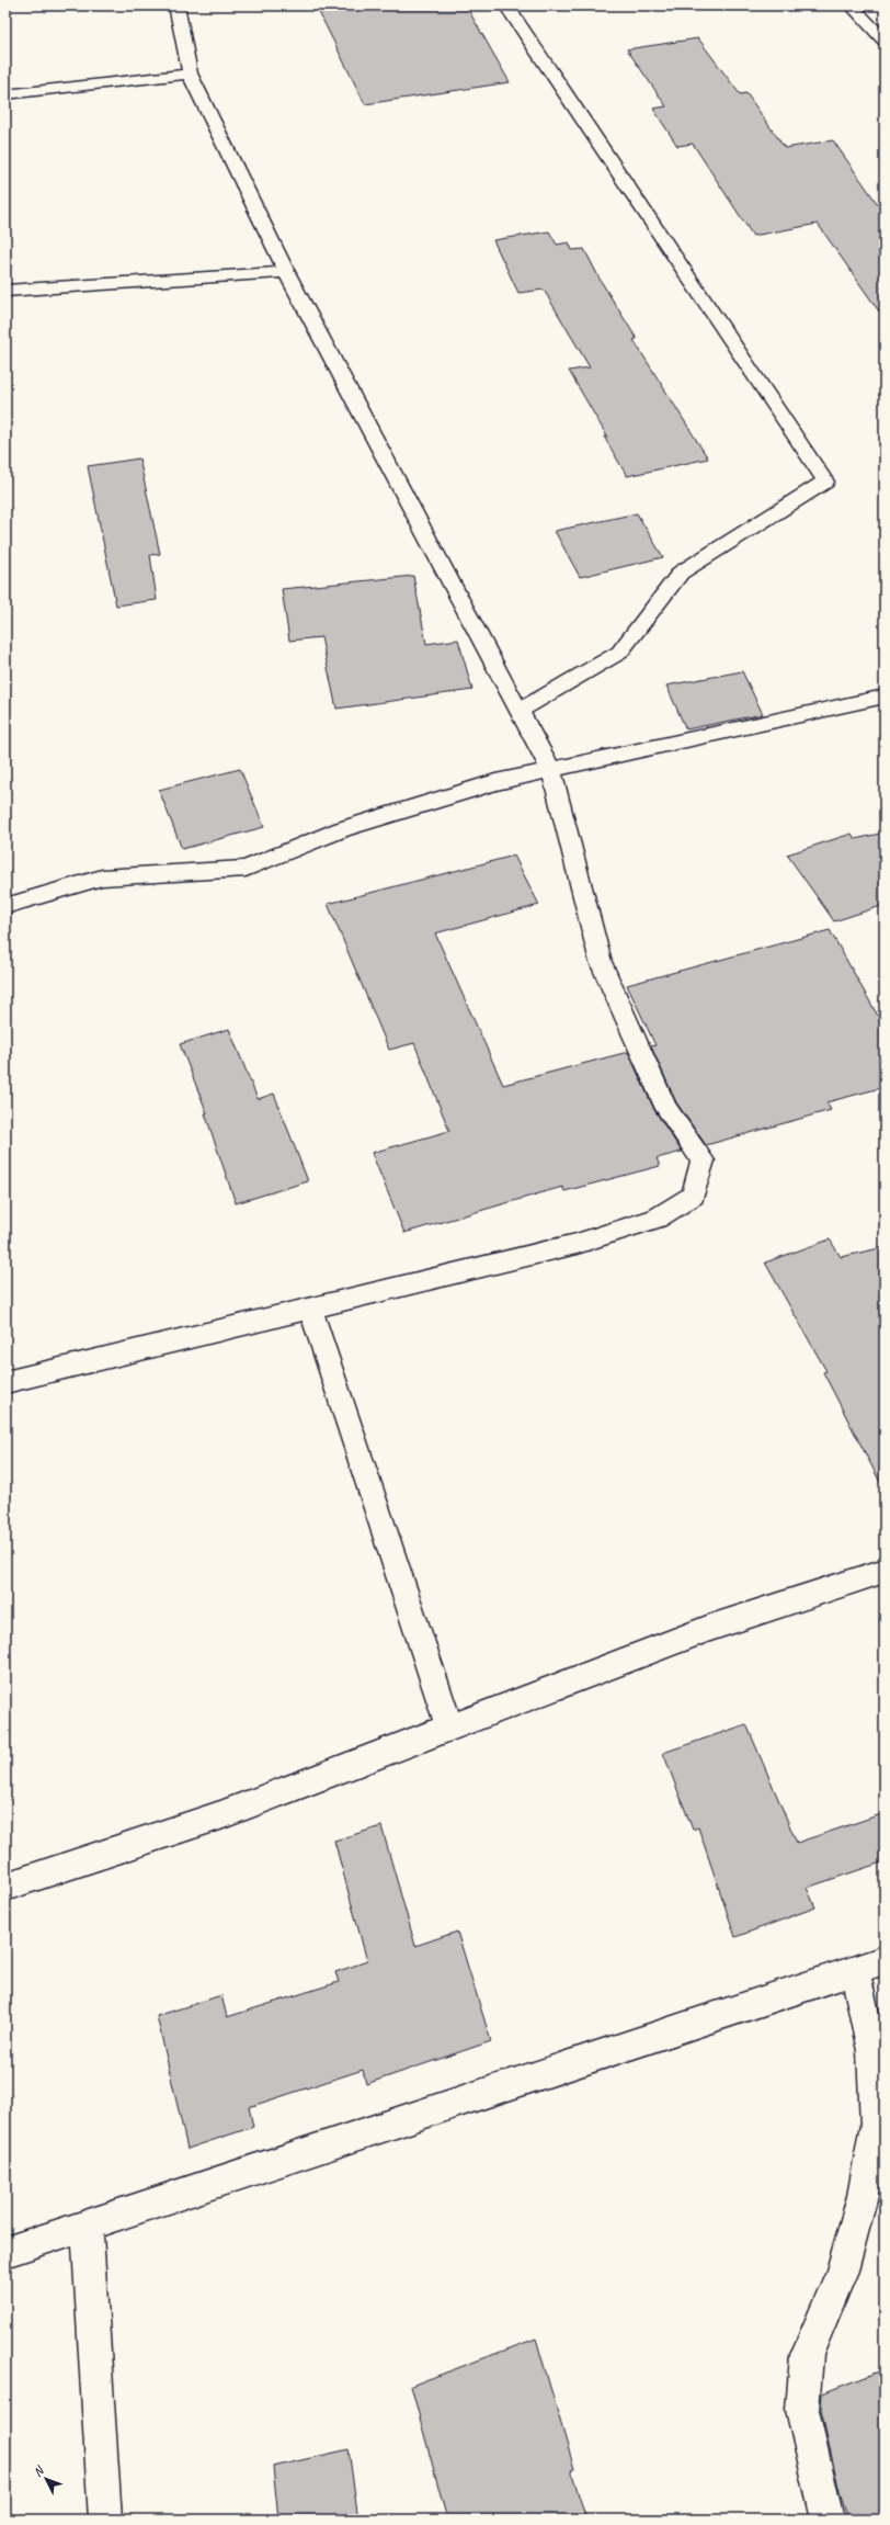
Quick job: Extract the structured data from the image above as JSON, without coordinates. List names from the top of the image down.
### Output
{
  "north": "top left"
}
